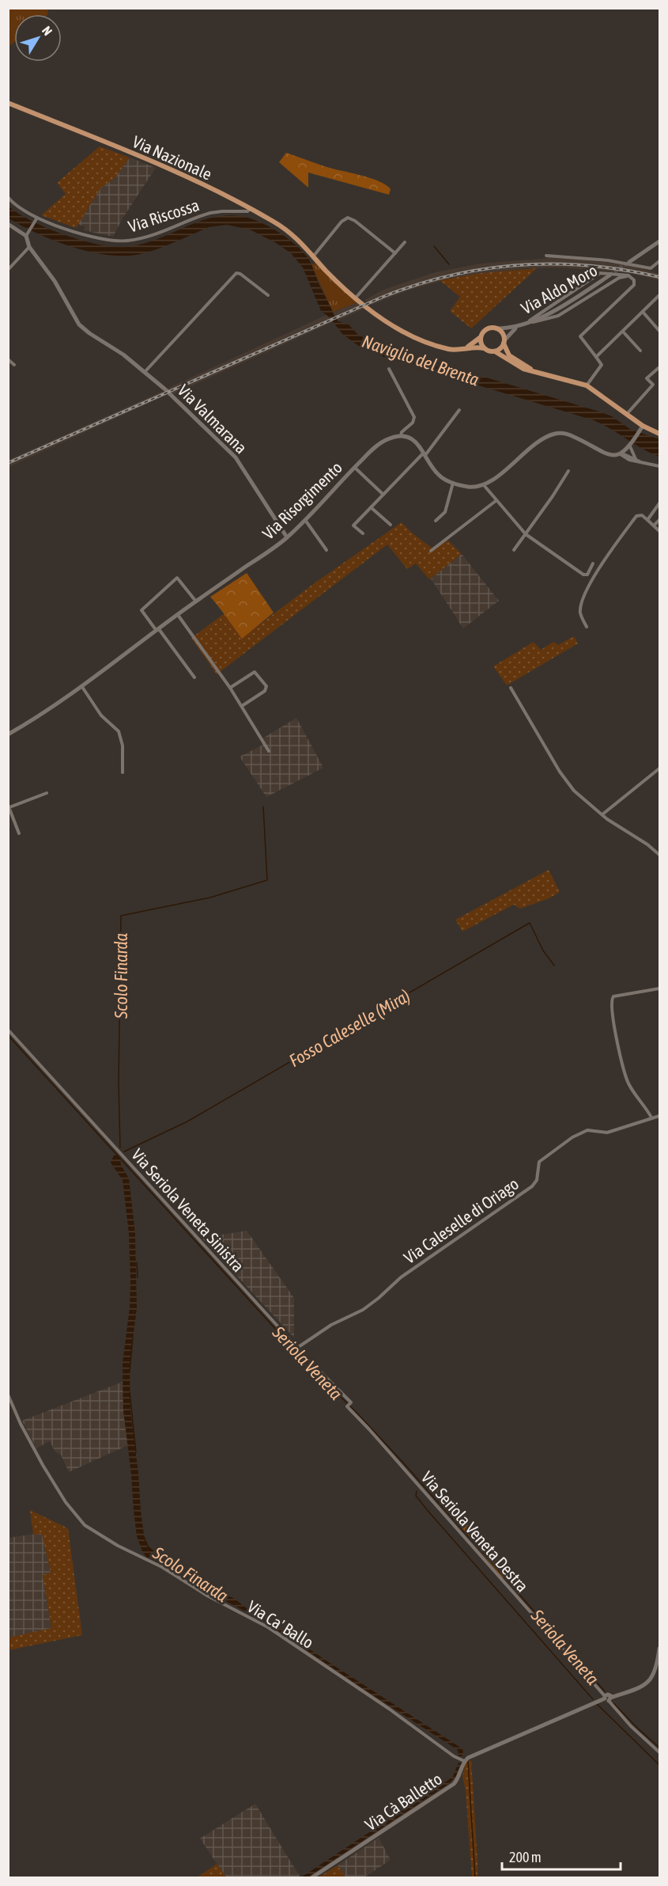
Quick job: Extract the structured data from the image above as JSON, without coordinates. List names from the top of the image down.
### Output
{
  "streets": {
    "main road": ["Via Nazionale"],
    "street": [
      "Via Riscossa",
      "Via Aldo Moro",
      "Via Valmarana",
      "Via Risorgimento",
      "Via Seriola Veneta Sinistra",
      "Via Caleselle di Oriago",
      "Via Seriola Veneta Destra",
      "Via Ca' Ballo",
      "Via Cà Balletto"
    ]
  },
  "crossings": [
    ["Via Nazionale", "Via Riscossa"],
    ["Via Nazionale", "Via Aldo Moro"],
    ["Via Valmarana", "Via Risorgimento"],
    ["Via Seriola Veneta Sinistra", "Via Caleselle di Oriago"],
    ["Via Seriola Veneta Sinistra", "Via Seriola Veneta Destra"],
    ["Via Ca' Ballo", "Via Cà Balletto"]
  ],
  "water": [
    "Naviglio del Brenta",
    "Scolo Finarda",
    "Fosso Caleselle (Mira)",
    "Seriola Veneta"
  ],
  "scale_bar": "200 m",
  "north": "top right"
}
